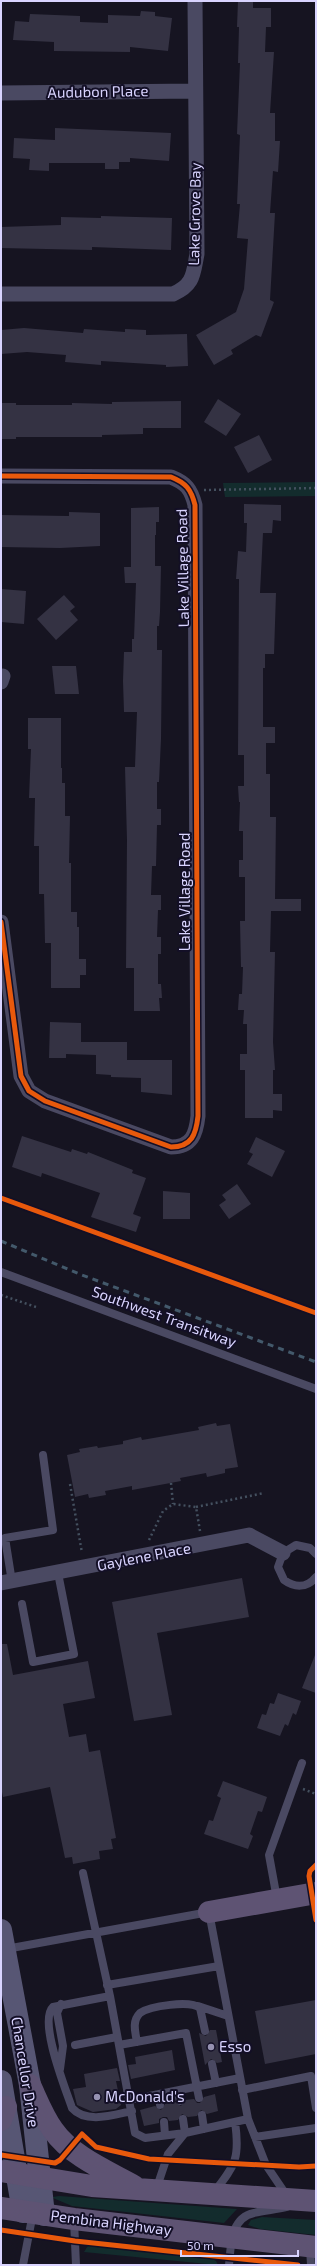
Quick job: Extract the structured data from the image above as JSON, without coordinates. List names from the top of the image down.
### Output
{
  "streets": {
    "main road": ["Pembina Highway"],
    "street": [
      "Audubon Place",
      "Lake Grove Bay",
      "Lake Village Road",
      "Gaylene Place",
      "Chancellor Drive"
    ],
    "lane": ["Southwest Transitway"]
  },
  "crossings": [
    ["Audubon Place", "Lake Grove Bay"],
    ["Chancellor Drive", "Pembina Highway"]
  ],
  "places": ["Esso", "McDonald's"],
  "scale_bar": "50 m"
}
